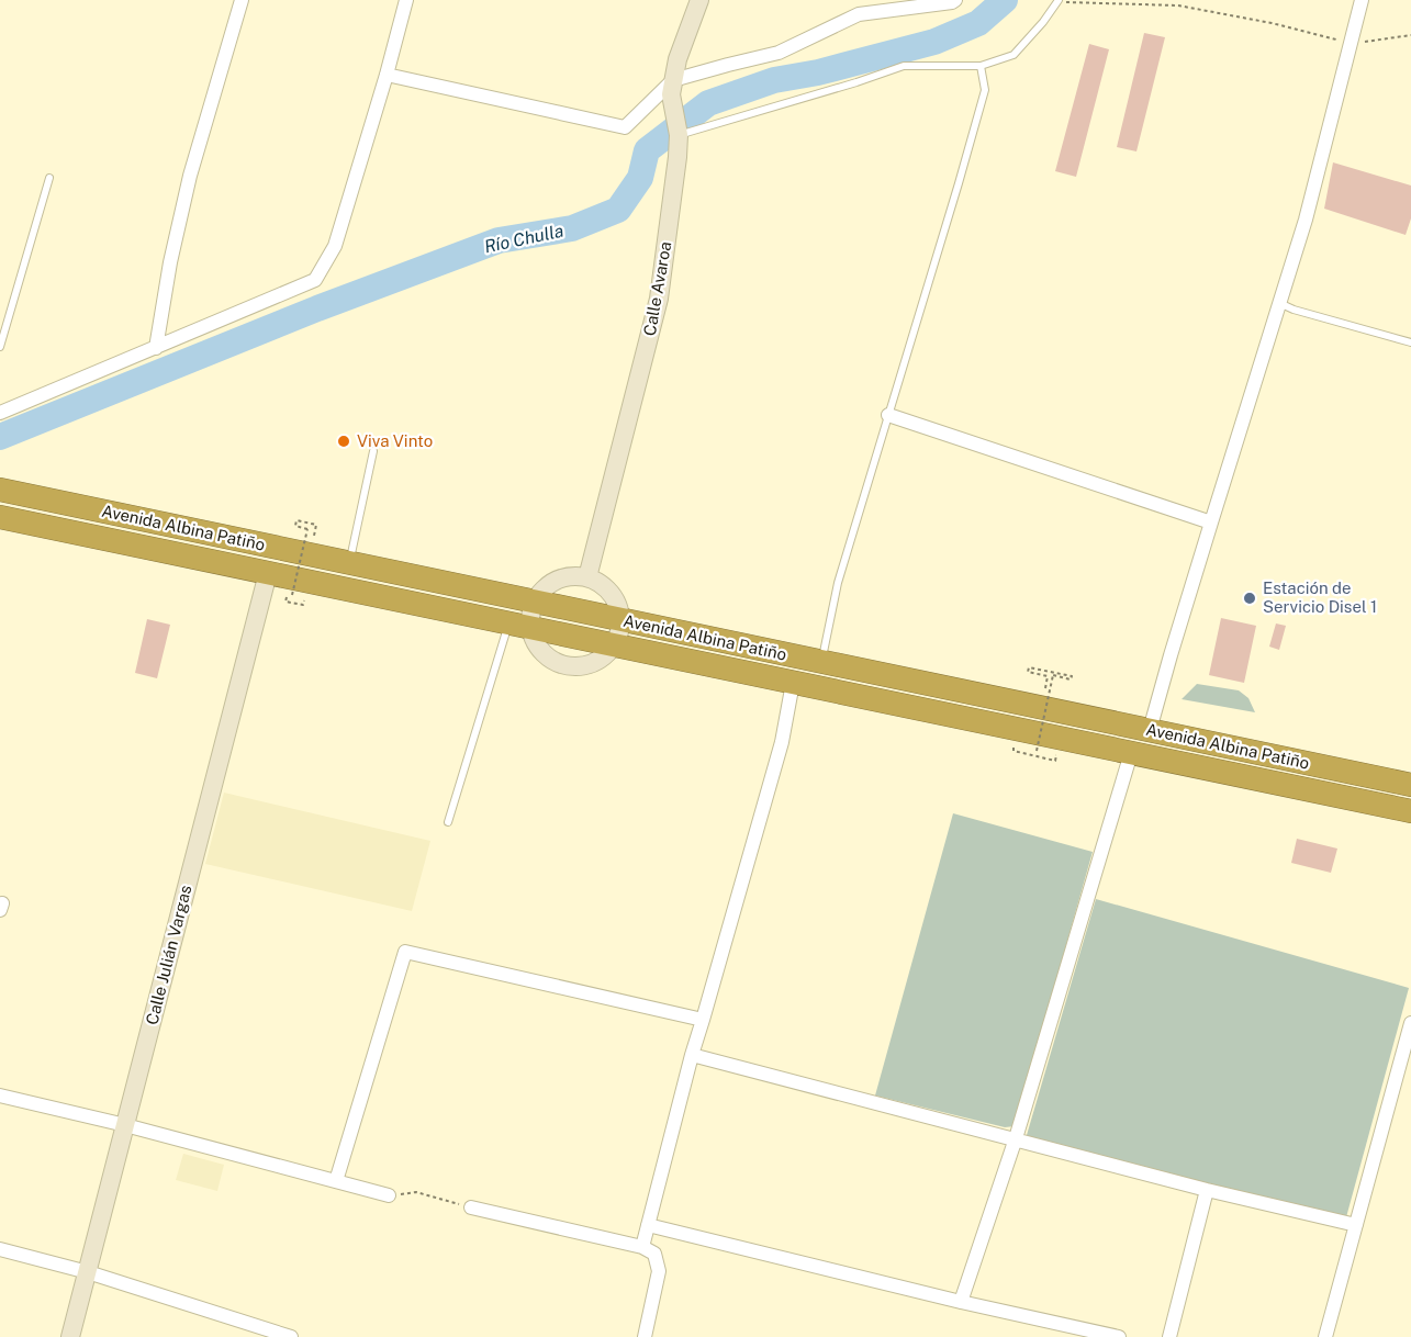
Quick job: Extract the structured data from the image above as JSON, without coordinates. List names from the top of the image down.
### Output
{
  "streets": {
    "highway": ["Avenida Albina Patiño"],
    "main road": ["Calle Avaroa", "Calle Julián Vargas"]
  },
  "crossings": [
    ["Avenida Albina Patiño", "Calle Julián Vargas"]
  ],
  "water": ["Río Chulla"],
  "places": ["Viva Vinto", "Estación de Servicio Disel 1"]
}
